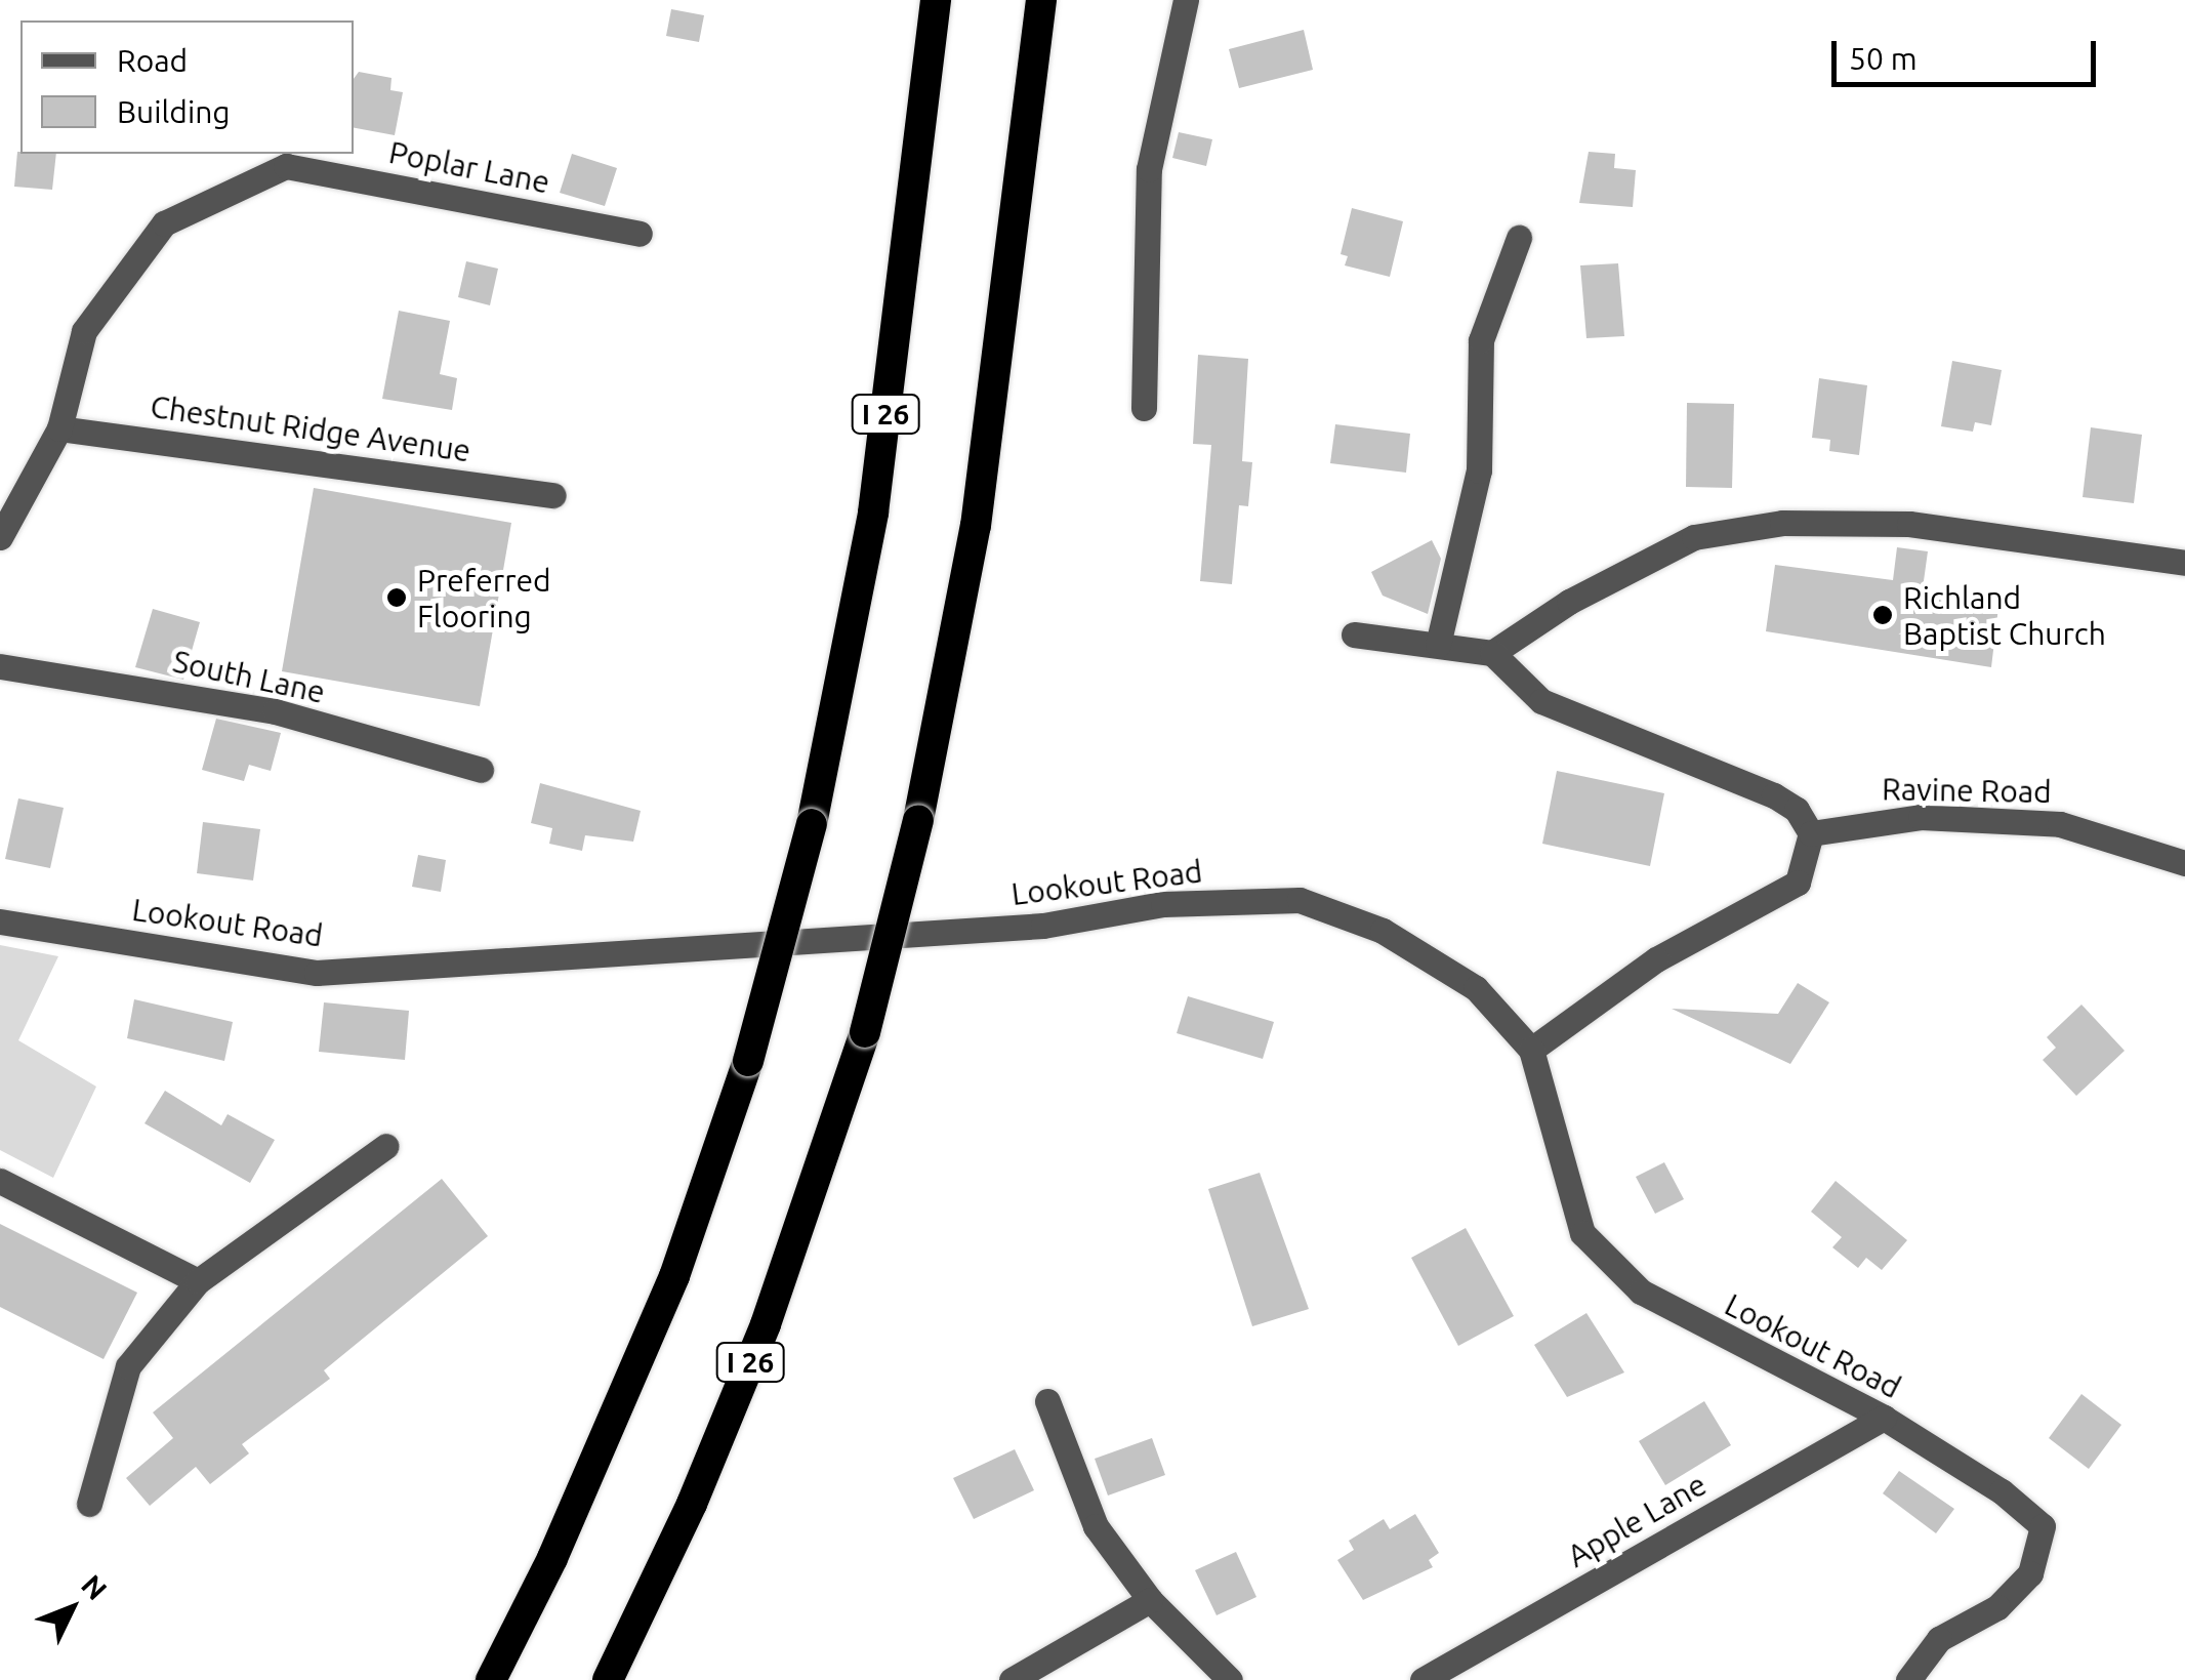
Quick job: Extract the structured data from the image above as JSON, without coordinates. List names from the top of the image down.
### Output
{
  "streets": {
    "highway": ["I 26"],
    "street": [
      "Poplar Lane",
      "Chestnut Ridge Avenue",
      "South Lane",
      "Ravine Road",
      "Lookout Road",
      "Apple Lane"
    ]
  },
  "crossings": [
    ["Poplar Lane", "Chestnut Ridge Avenue"],
    ["Lookout Road", "Apple Lane"]
  ],
  "places": ["Preferred Flooring", "Richland Baptist Church"],
  "legend": ["Road", "Building"],
  "scale_bar": "50 m",
  "north": "top right"
}
